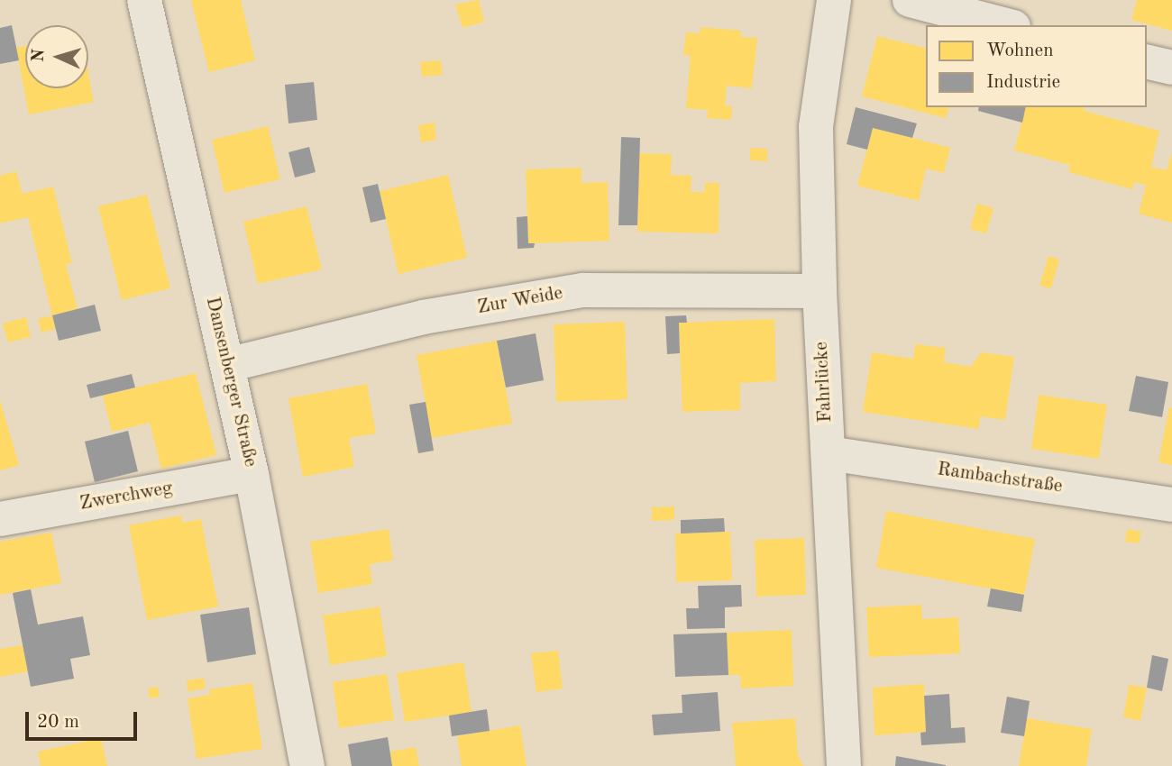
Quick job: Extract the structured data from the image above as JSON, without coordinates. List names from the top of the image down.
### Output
{
  "streets": {
    "street": [
      "Zur Weide",
      "Dansenberger Straße",
      "Fahrlücke",
      "Rambachstraße",
      "Zwerchweg"
    ]
  },
  "crossings": [
    ["Zur Weide", "Dansenberger Straße"],
    ["Zur Weide", "Fahrlücke"],
    ["Dansenberger Straße", "Zwerchweg"],
    ["Fahrlücke", "Rambachstraße"]
  ],
  "legend": ["Wohnen", "Industrie"],
  "scale_bar": "20 m",
  "north": "left"
}
